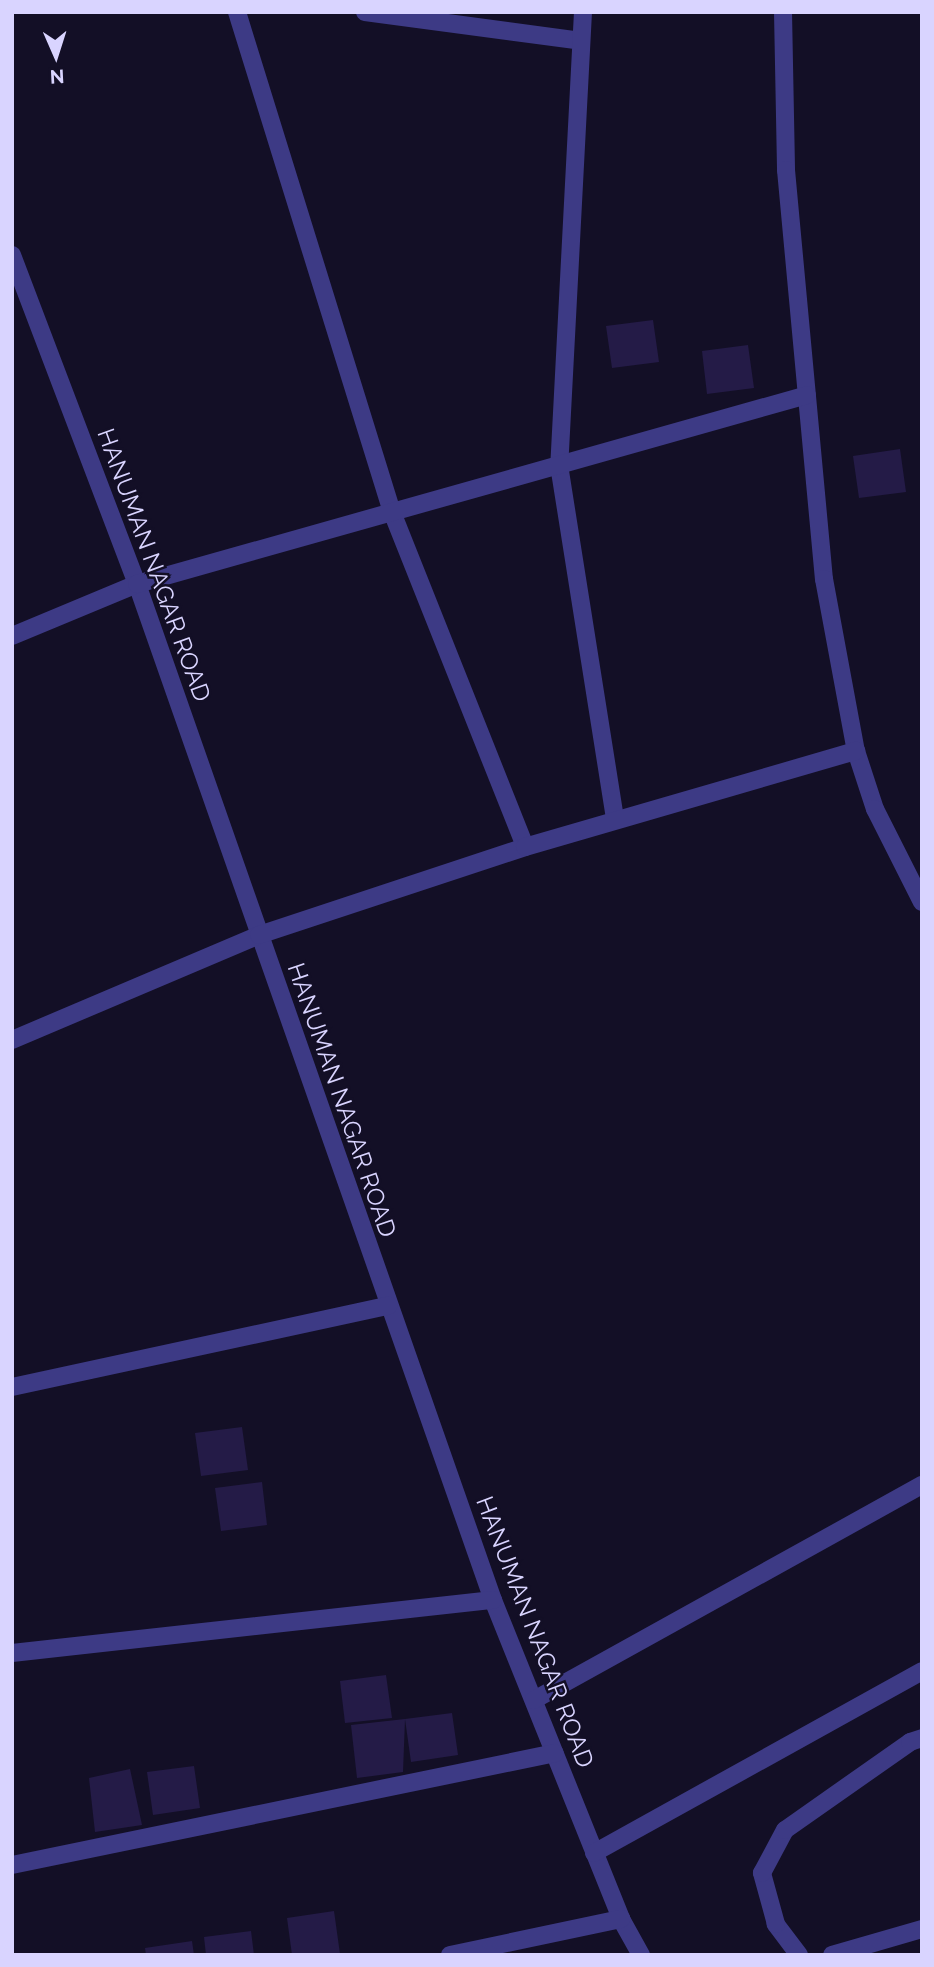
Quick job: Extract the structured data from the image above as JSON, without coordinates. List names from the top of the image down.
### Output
{
  "streets": {
    "street": ["HANUMAN NAGAR ROAD"]
  },
  "north": "bottom"
}
